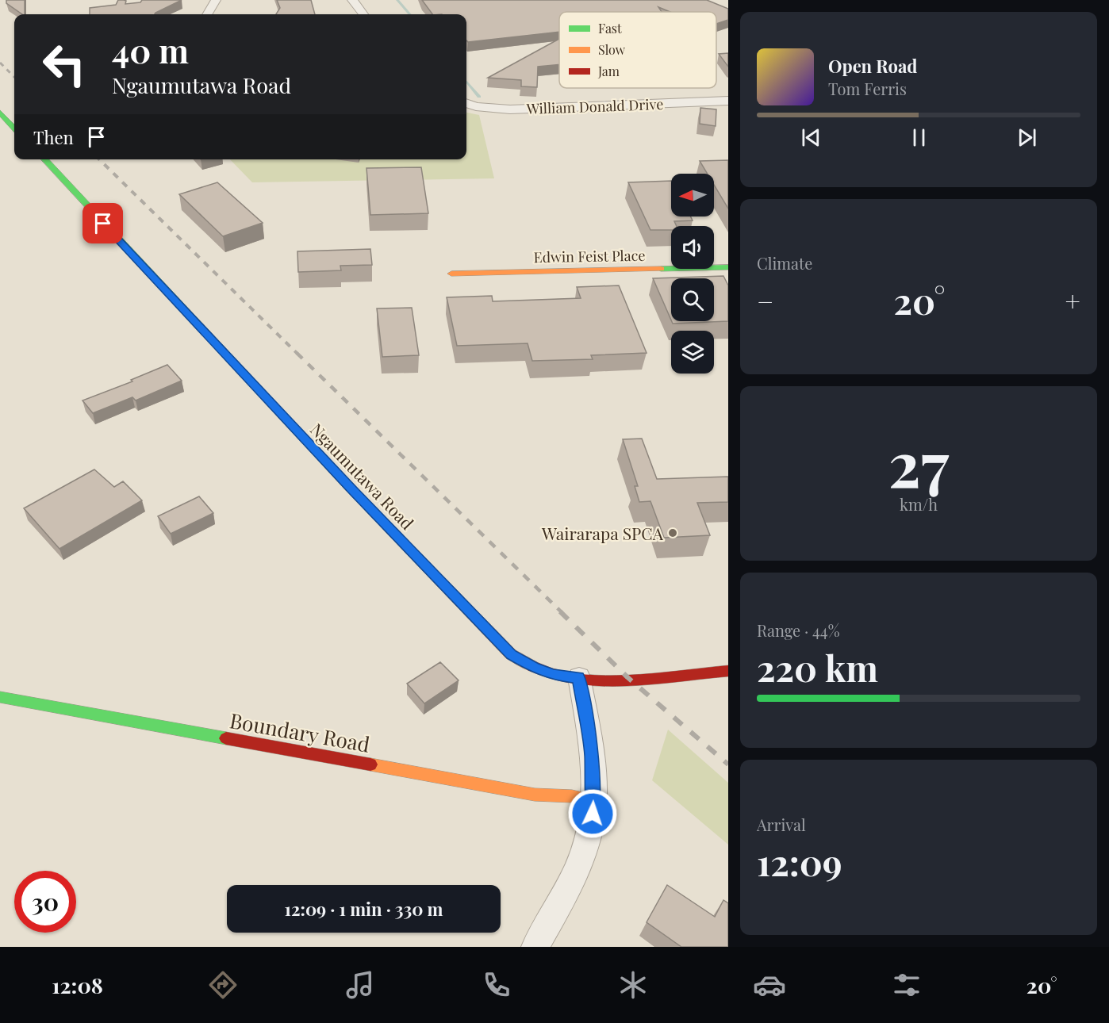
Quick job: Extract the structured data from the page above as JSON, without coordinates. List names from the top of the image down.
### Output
{
  "streets": {
    "main road": ["Edwin Feist Place", "Ngaumutawa Road", "Boundary Road"],
    "street": ["William Donald Drive"]
  },
  "places": ["Wairarapa SPCA"],
  "legend": ["Fast", "Slow", "Jam"],
  "north": "left",
  "page": {
    "turn": ["40 m", "Ngaumutawa Road"],
    "song": ["Open Road", "Tom Ferris"],
    "then": "Then",
    "tile": [
      "Climate",
      ["27", "km/h"],
      ["Range · 44%", "220 km"],
      ["Arrival", "12:09"]
    ],
    "heat": ["−", "20°", "+"],
    "limit": "30",
    "trip": "12:09 · 1 min · 330 m",
    "tabs": ["12:08", "20°"]
  }
}
